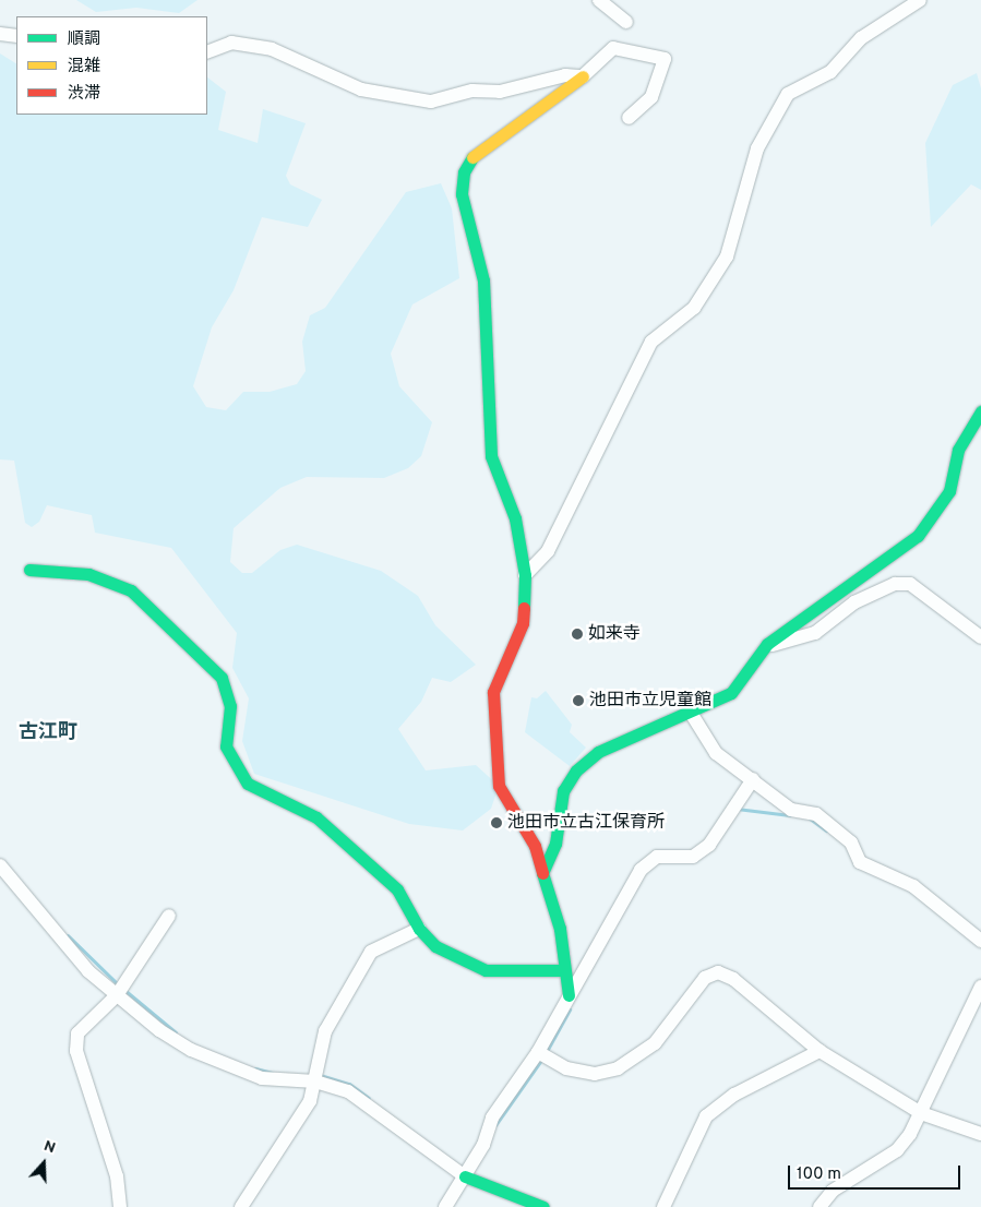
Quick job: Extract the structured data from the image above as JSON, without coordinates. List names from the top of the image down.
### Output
{
  "districts": ["古江町"],
  "places": ["如来寺", "池田市立児童館", "池田市立古江保育所"],
  "legend": ["順調", "混雑", "渋滞"],
  "scale_bar": "100 m",
  "north": "top"
}
